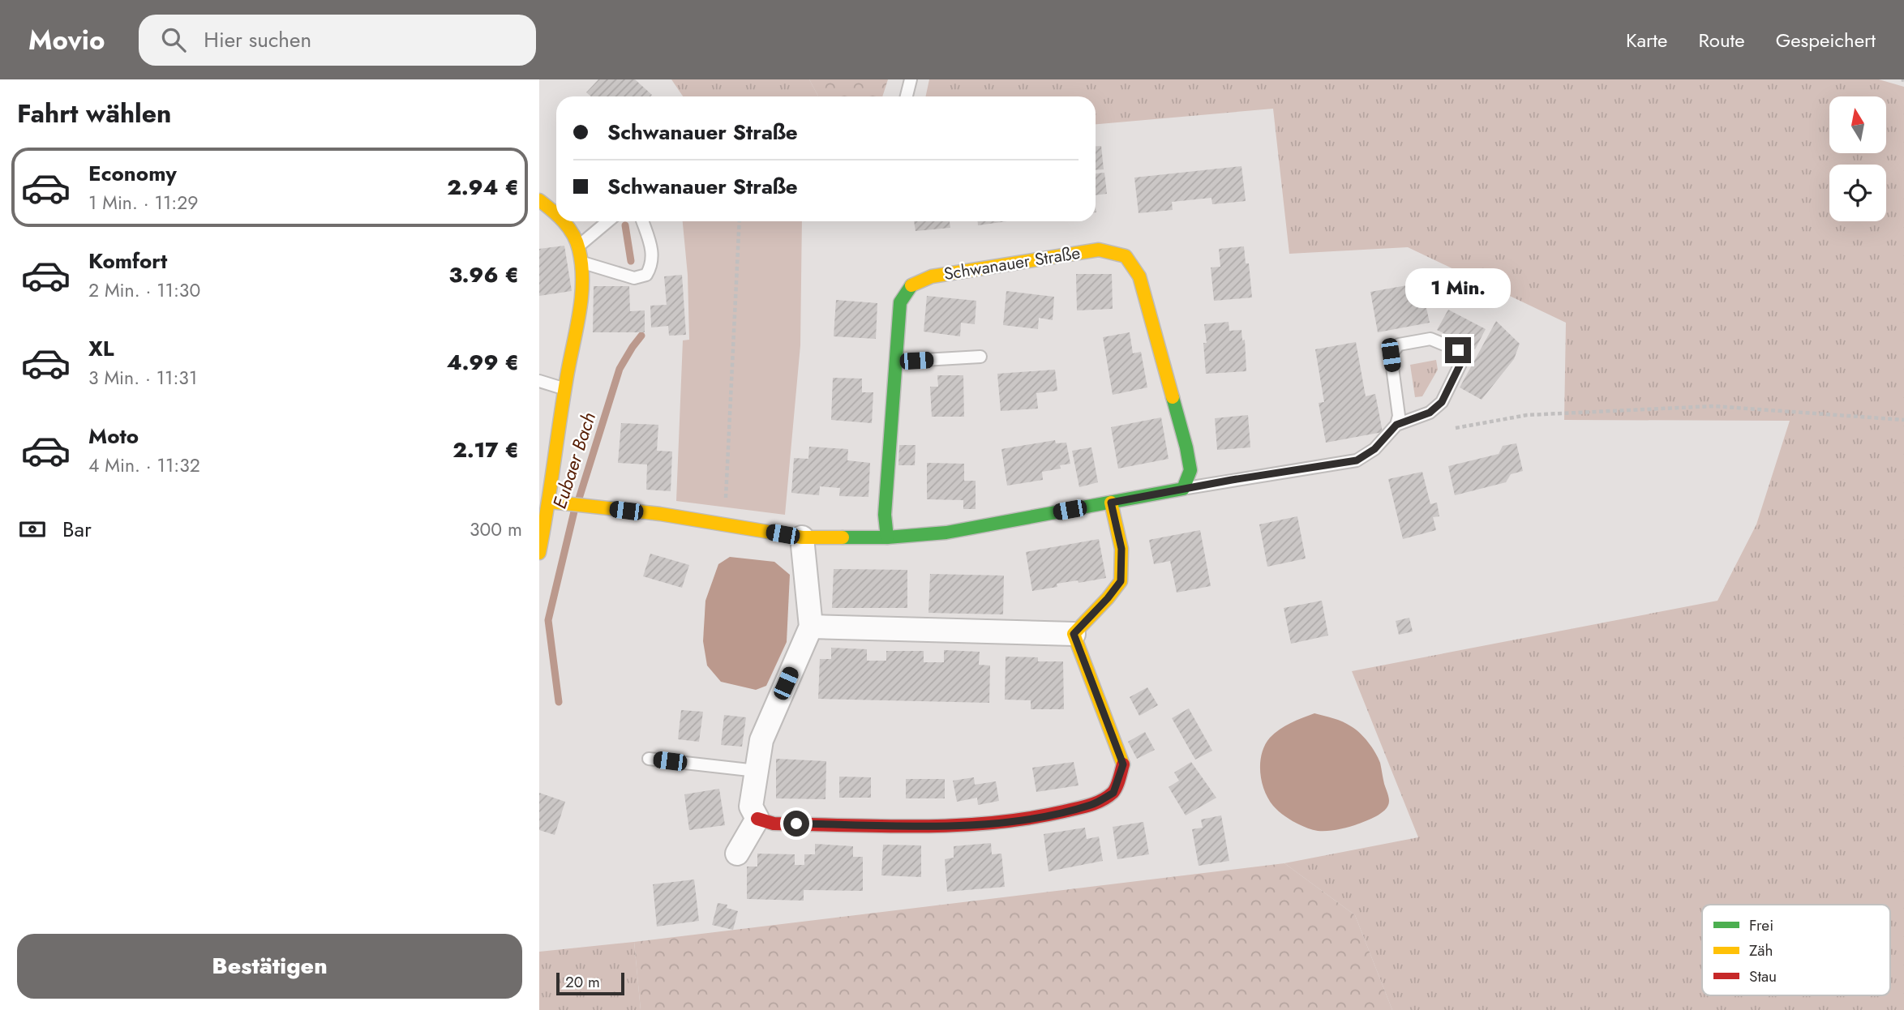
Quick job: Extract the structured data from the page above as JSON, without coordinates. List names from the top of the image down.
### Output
{
  "streets": {
    "street": ["Schwanauer Straße"]
  },
  "water": ["Eubaer Bach"],
  "legend": ["Frei", "Zäh", "Stau"],
  "scale_bar": "20 m",
  "north": "top",
  "page": {
    "header": "Movio",
    "search": "Hier suchen",
    "nav": ["Karte", "Route", "Gespeichert"],
    "heading": "Fahrt wählen",
    "banner": ["Schwanauer Straße", "Schwanauer Straße"],
    "list": [
      {
        "name": "Economy",
        "note": "1 Min. · 11:29",
        "value": "2.94 €"
      },
      {
        "name": "Komfort",
        "note": "2 Min. · 11:30",
        "value": "3.96 €"
      },
      {
        "name": "XL",
        "note": "3 Min. · 11:31",
        "value": "4.99 €"
      },
      {
        "name": "Moto",
        "note": "4 Min. · 11:32",
        "value": "2.17 €"
      }
    ],
    "bubble": "1 Min.",
    "pay": ["Bar", "300 m"],
    "buttons": "Bestätigen",
    "scale": "20 m"
  }
}
